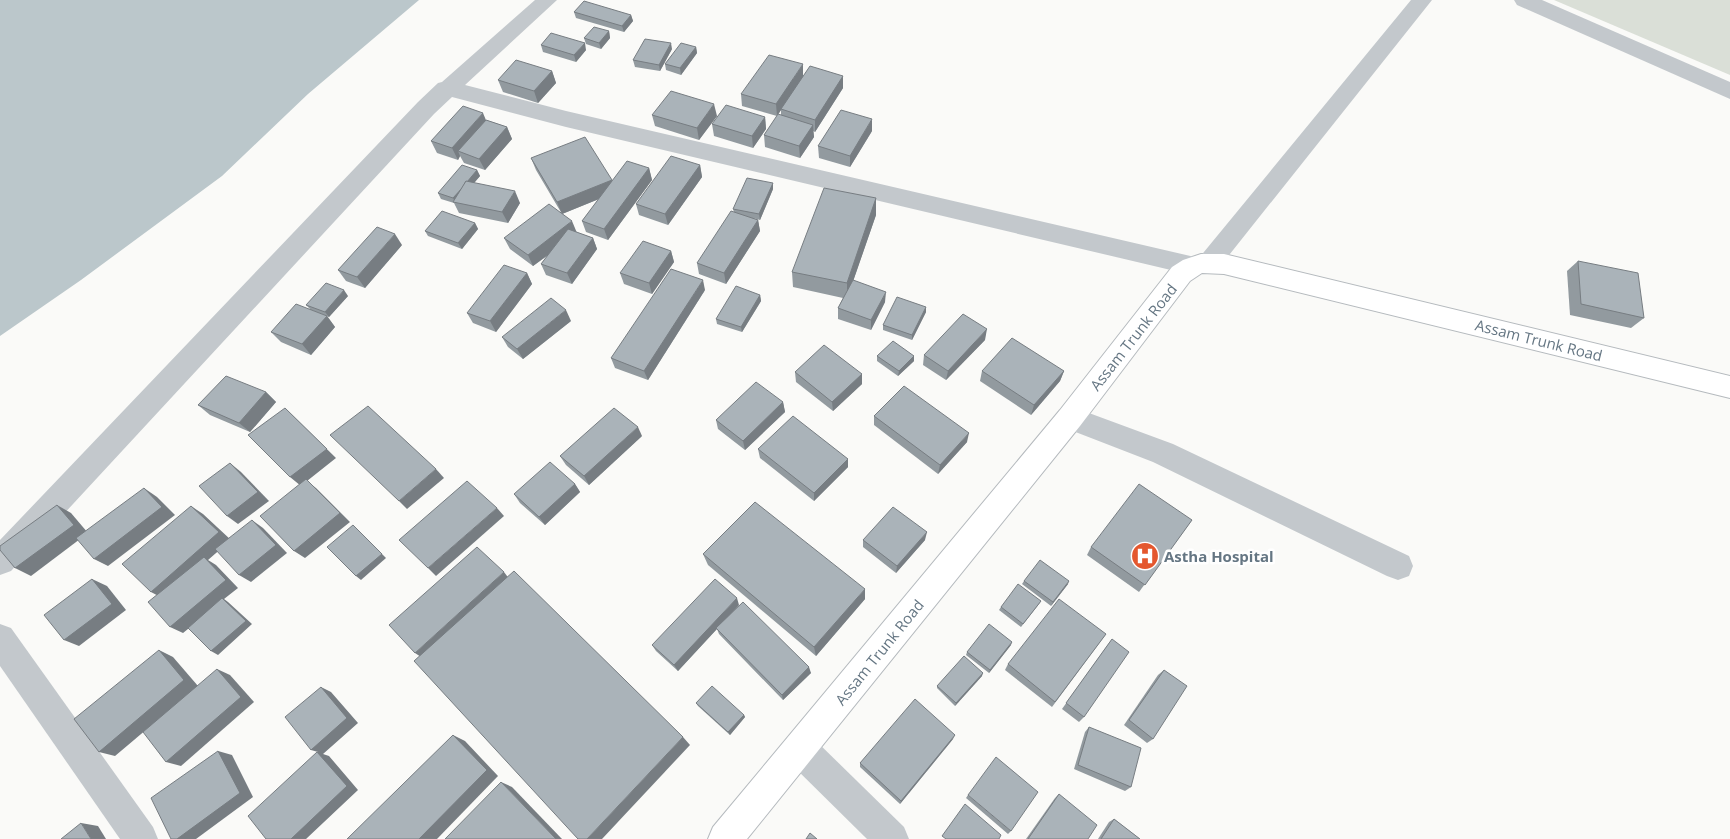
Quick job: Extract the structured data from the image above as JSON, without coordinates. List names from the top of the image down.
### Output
{
  "streets": {
    "main road": ["Assam Trunk Road"]
  },
  "places": {
    "hospital": ["Astha Hospital"]
  }
}
